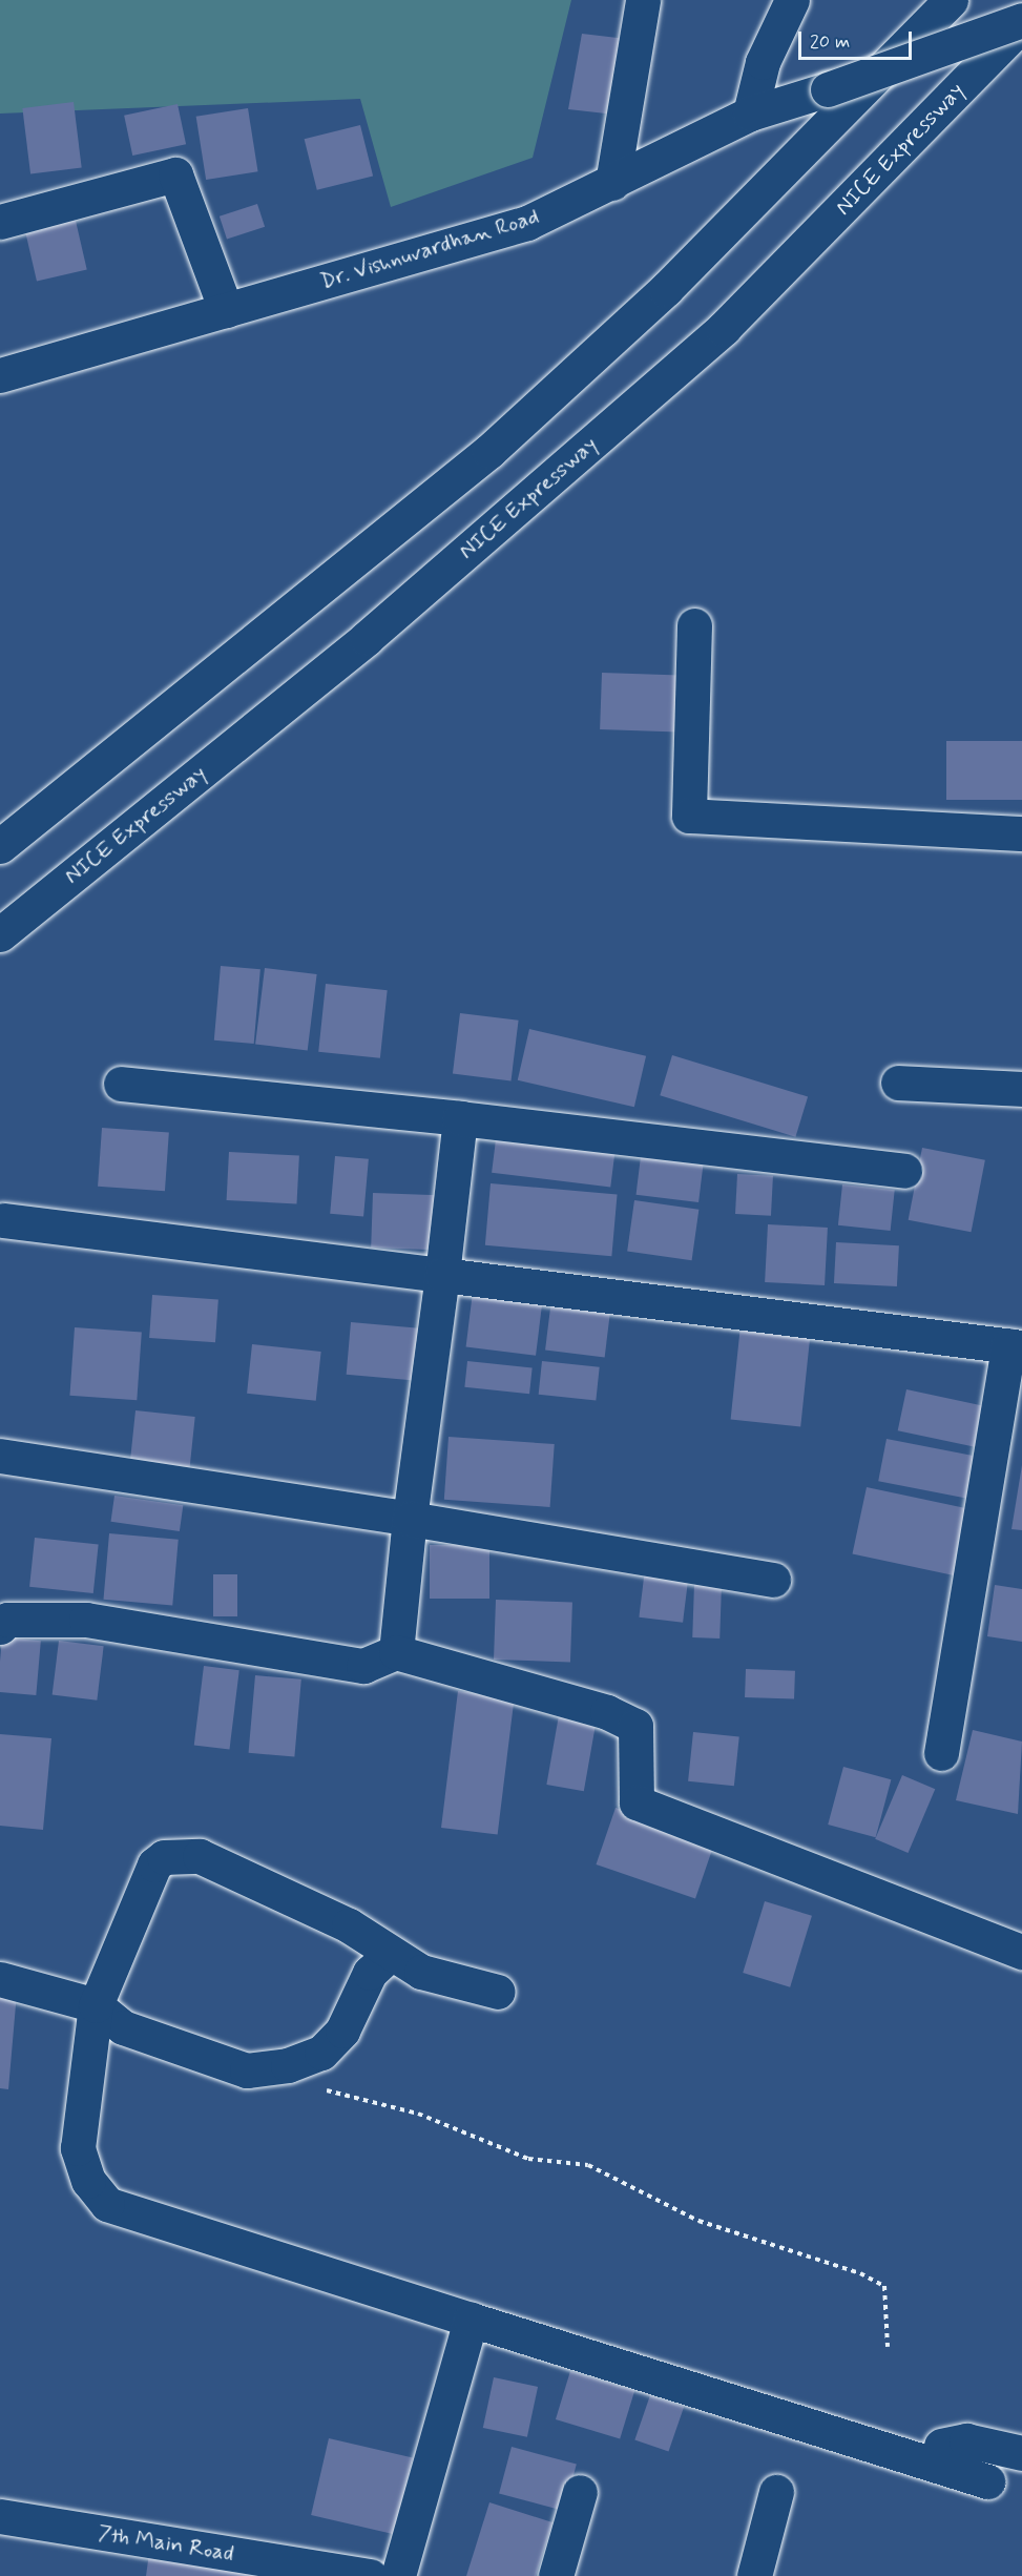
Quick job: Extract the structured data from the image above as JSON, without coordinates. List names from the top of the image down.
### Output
{
  "streets": {
    "main road": ["NICE Expressway", "Dr. Vishnuvardhan Road", "7th Main Road"]
  },
  "crossings": [
    ["NICE Expressway", "Dr. Vishnuvardhan Road"]
  ],
  "scale_bar": "20 m"
}
